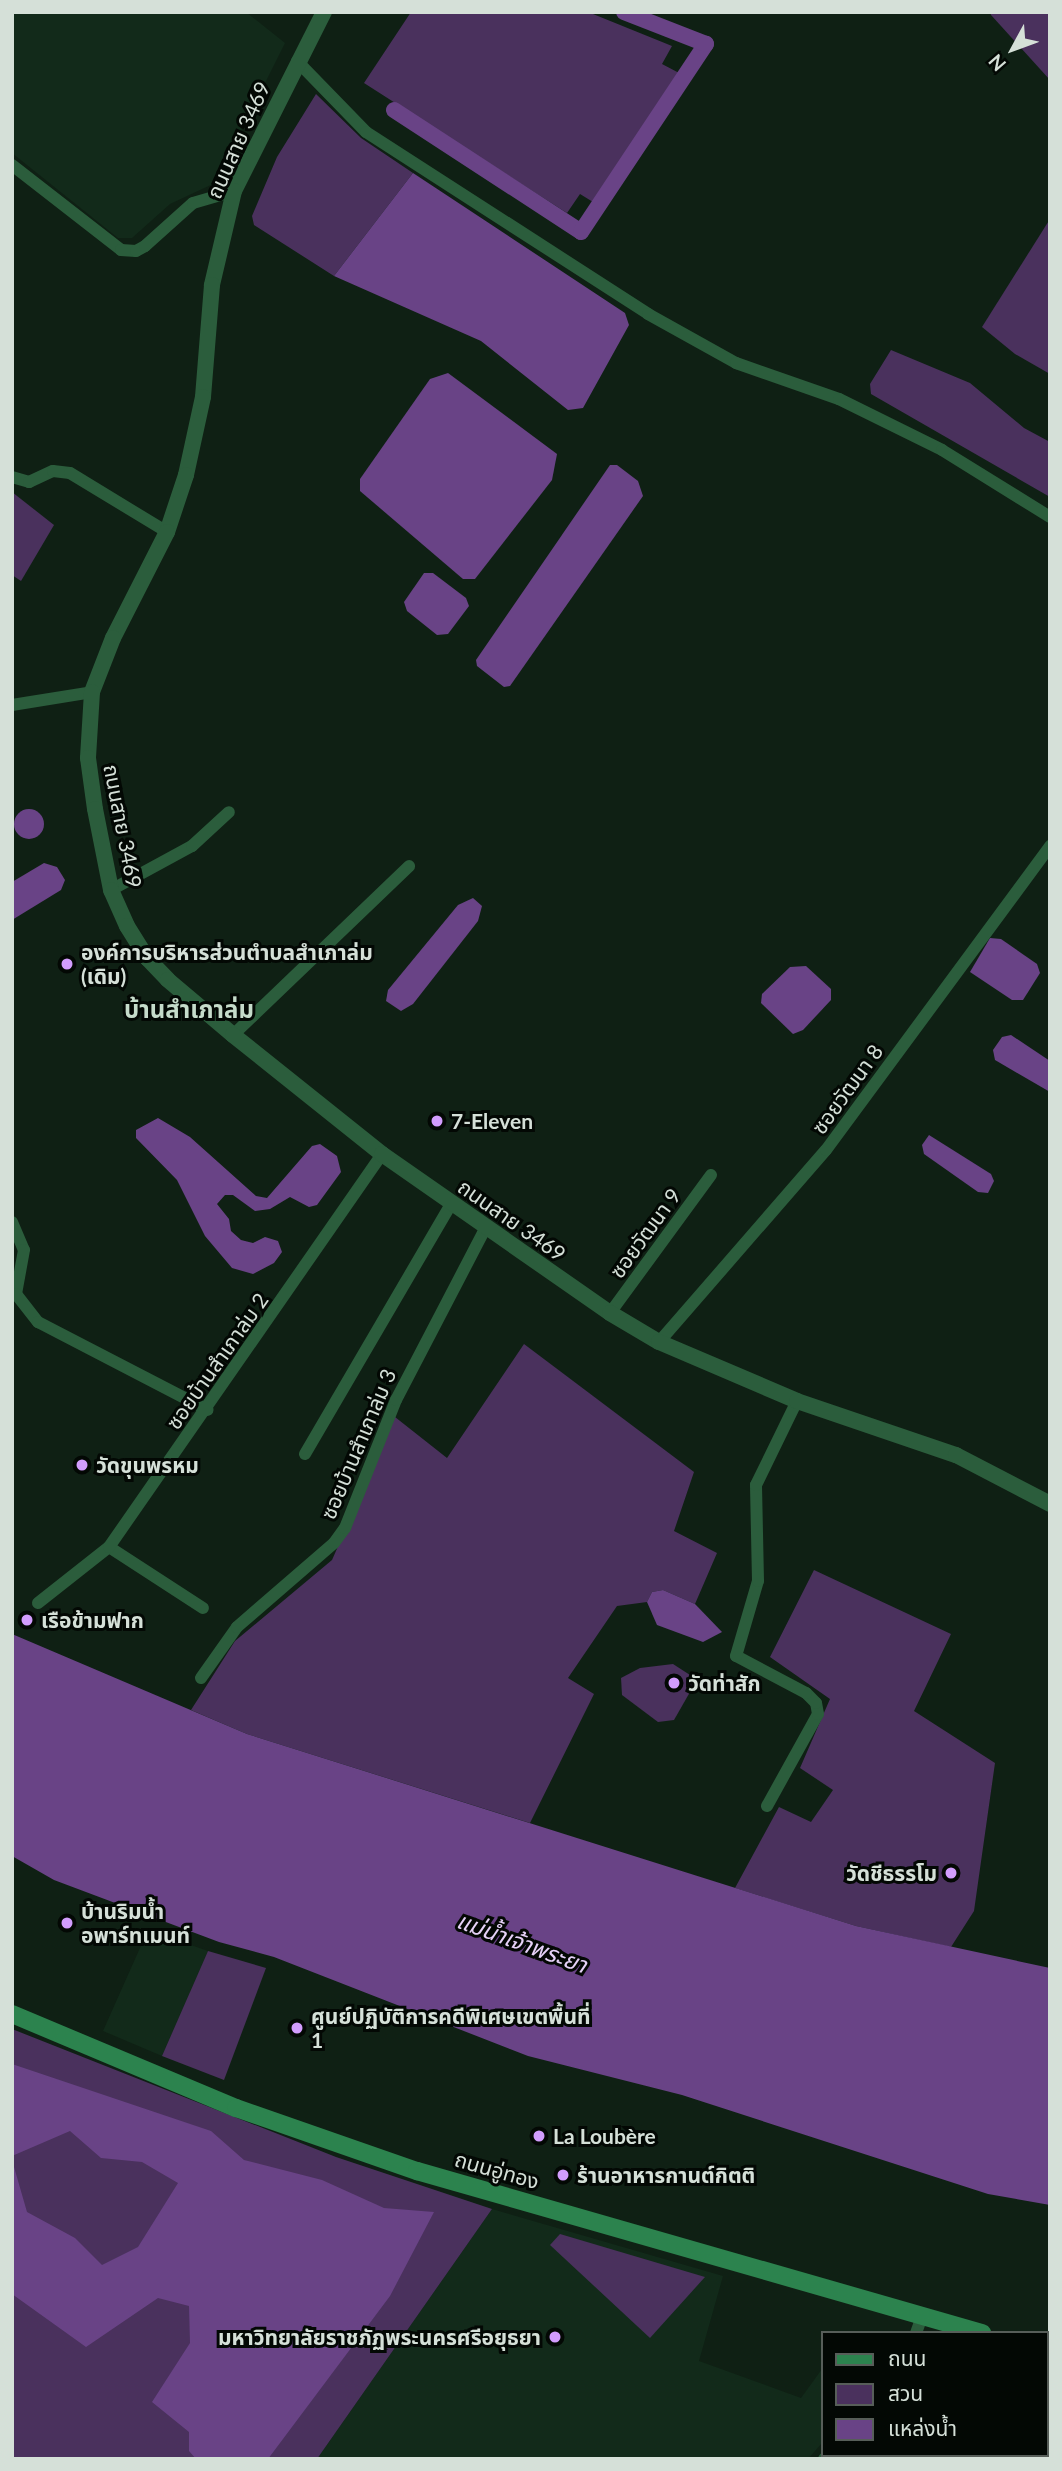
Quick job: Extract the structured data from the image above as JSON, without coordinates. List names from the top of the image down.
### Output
{
  "streets": {
    "main road": ["ถนนอู่ทอง"],
    "street": [
      "ถนนสาย 3469",
      "ซอยวัฒนา 8",
      "ซอยวัฒนา 9",
      "ซอยบ้านสำเภาล่ม 2",
      "ซอยบ้านสำเภาล่ม 3"
    ]
  },
  "crossings": [
    ["ถนนสาย 3469", "ซอยวัฒนา 8"],
    ["ถนนสาย 3469", "ซอยวัฒนา 9"],
    ["ถนนสาย 3469", "ซอยบ้านสำเภาล่ม 2"],
    ["ถนนสาย 3469", "ซอยบ้านสำเภาล่ม 3"]
  ],
  "districts": ["บ้านสำเภาล่ม"],
  "water": ["แม่น้ำเจ้าพระยา"],
  "places": [
    "องค์การบริหารส่วนตำบลสำเภาล่ม (เดิม)",
    "7-Eleven",
    "วัดขุนพรหม",
    "เรือข้ามฟาก",
    "วัดท่าสัก",
    "วัดชีธรรโม",
    "บ้านริมน้ำ อพาร์ทเมนท์",
    "ศูนย์ปฏิบัติการคดีพิเศษเขตพื้นที่ 1",
    "La Loubère",
    "ร้านอาหารกานต์กิตติ",
    "มหาวิทยาลัยราชภัฏพระนครศรีอยุธยา"
  ],
  "legend": ["ถนน", "สวน", "แหล่งน้ำ"],
  "north": "bottom left"
}
